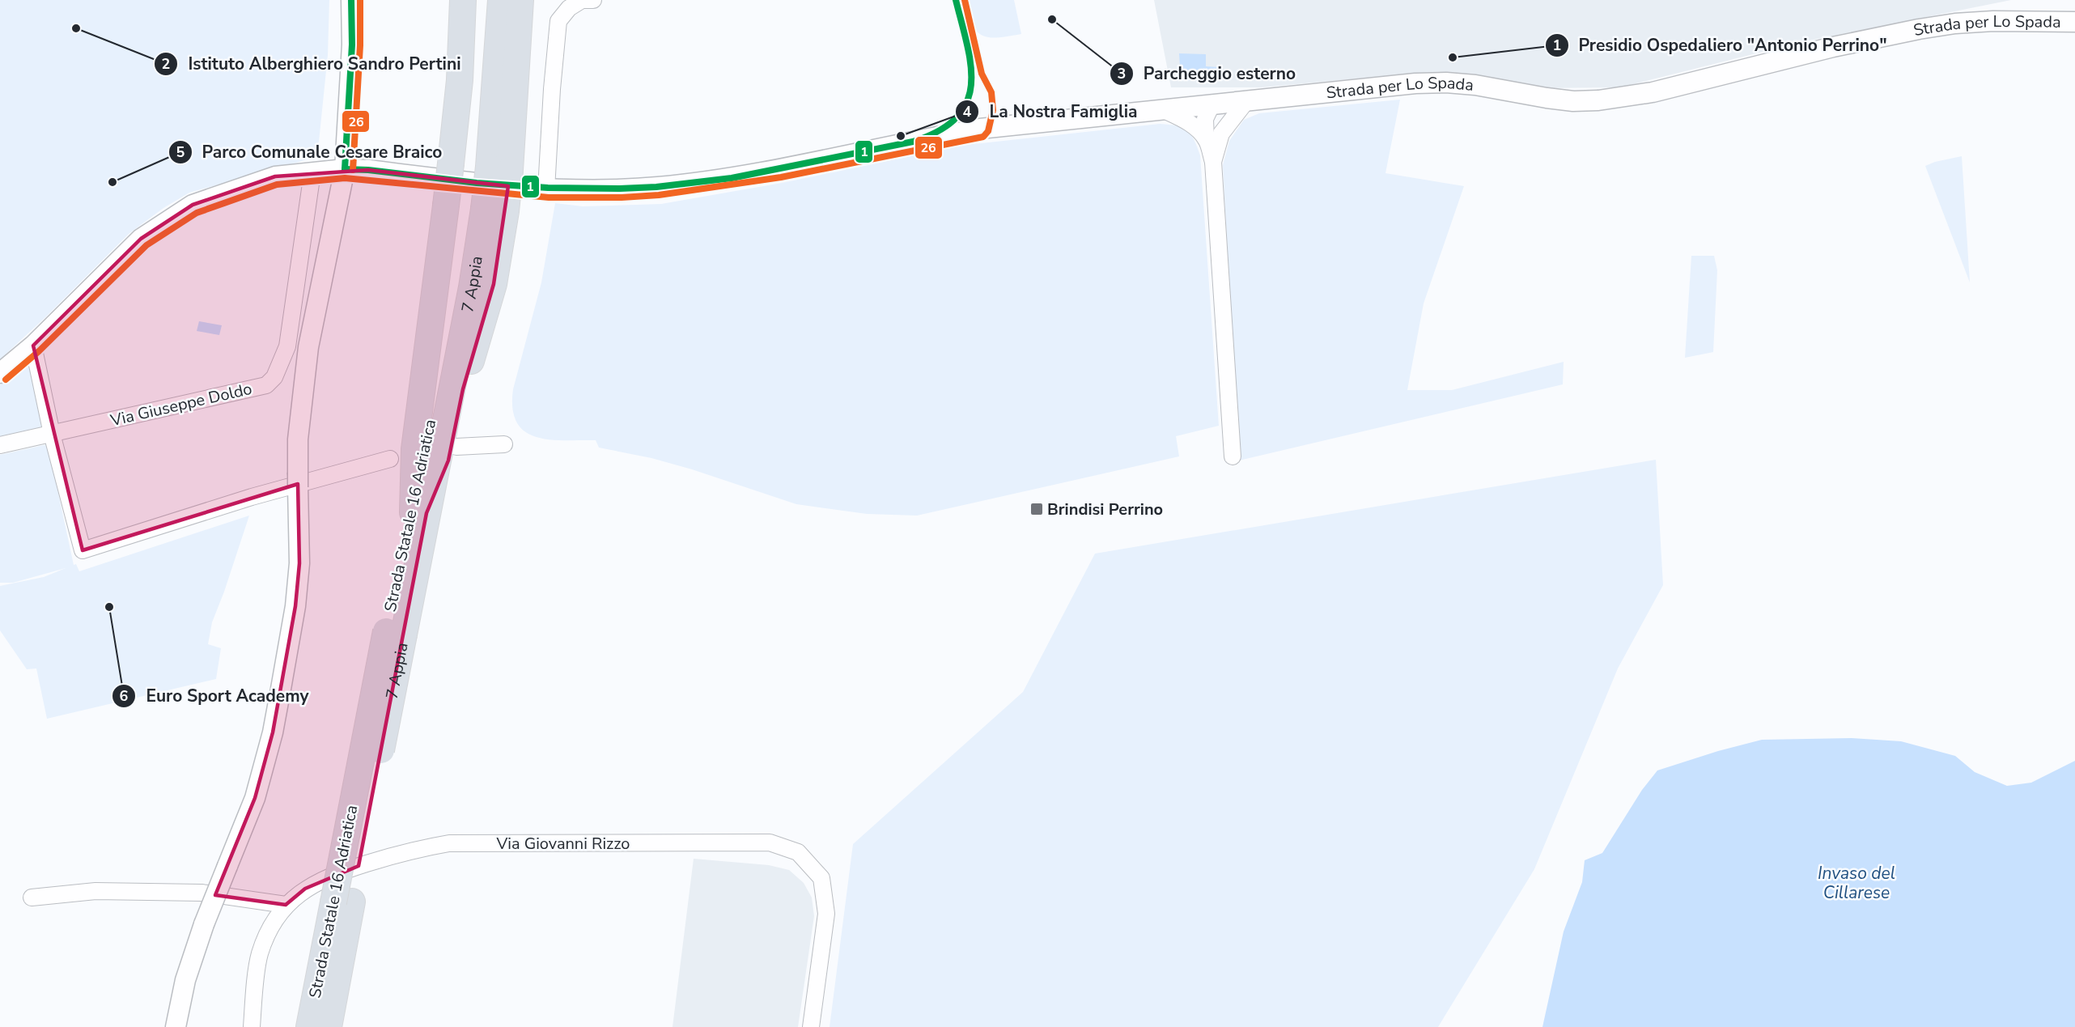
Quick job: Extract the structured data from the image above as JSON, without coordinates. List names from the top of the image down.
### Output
{
  "streets": {
    "highway": ["7 Appia", "Strada Statale 16 Adriatica"],
    "street": ["Strada per Lo Spada", "Via Giuseppe Doldo", "Via Giovanni Rizzo"]
  },
  "crossings": [
    ["Strada per Lo Spada", "Via Giuseppe Doldo"],
    ["7 Appia", "Strada Statale 16 Adriatica"]
  ],
  "water": ["Invaso del Cillarese"],
  "places": {
    "other": [
      "Parcheggio esterno",
      "Istituto Alberghiero Sandro Pertini",
      "Presidio Ospedaliero \"Antonio Perrino\"",
      "La Nostra Famiglia",
      "Parco Comunale Cesare Braico",
      "Euro Sport Academy"
    ],
    "transit": ["Brindisi Perrino"]
  },
  "lines": ["transit line 1", "transit line 26"]
}
